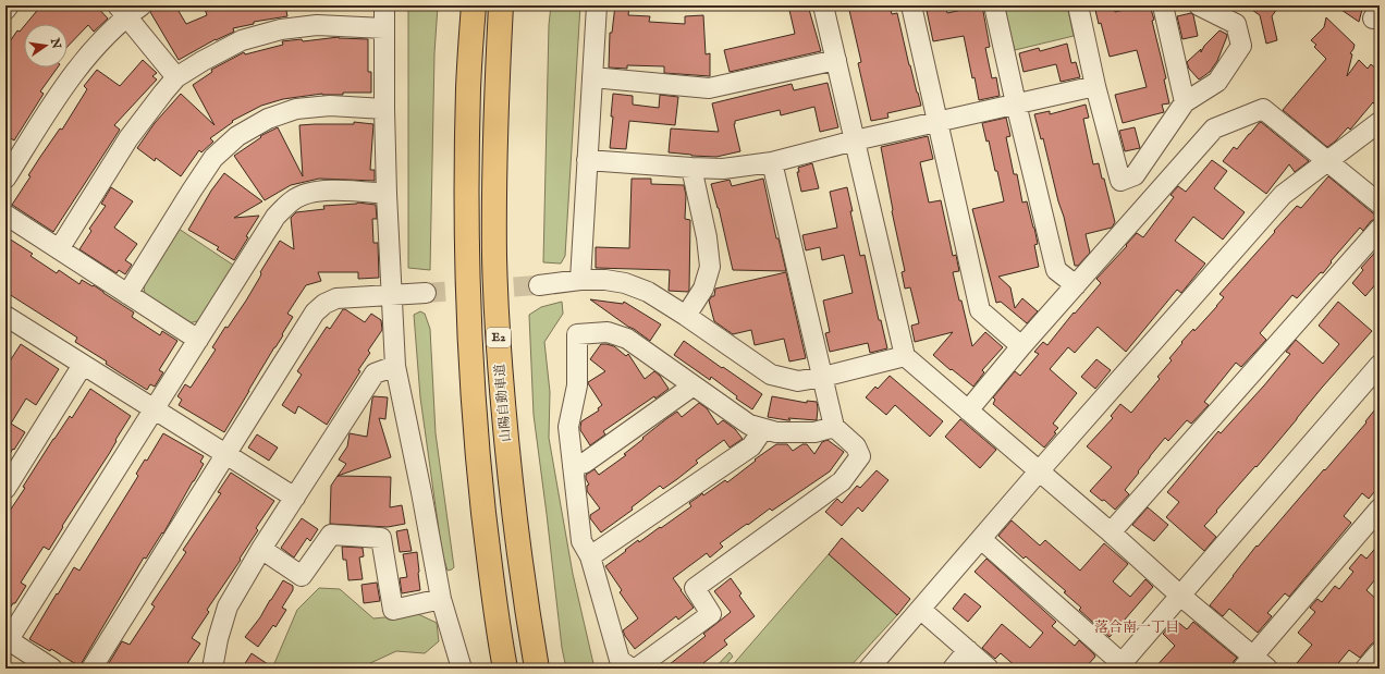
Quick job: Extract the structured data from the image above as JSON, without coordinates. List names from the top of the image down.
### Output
{
  "streets": {
    "highway": ["E2", "山陽自動車道"]
  },
  "districts": ["落合南一丁目"],
  "north": "right"
}
